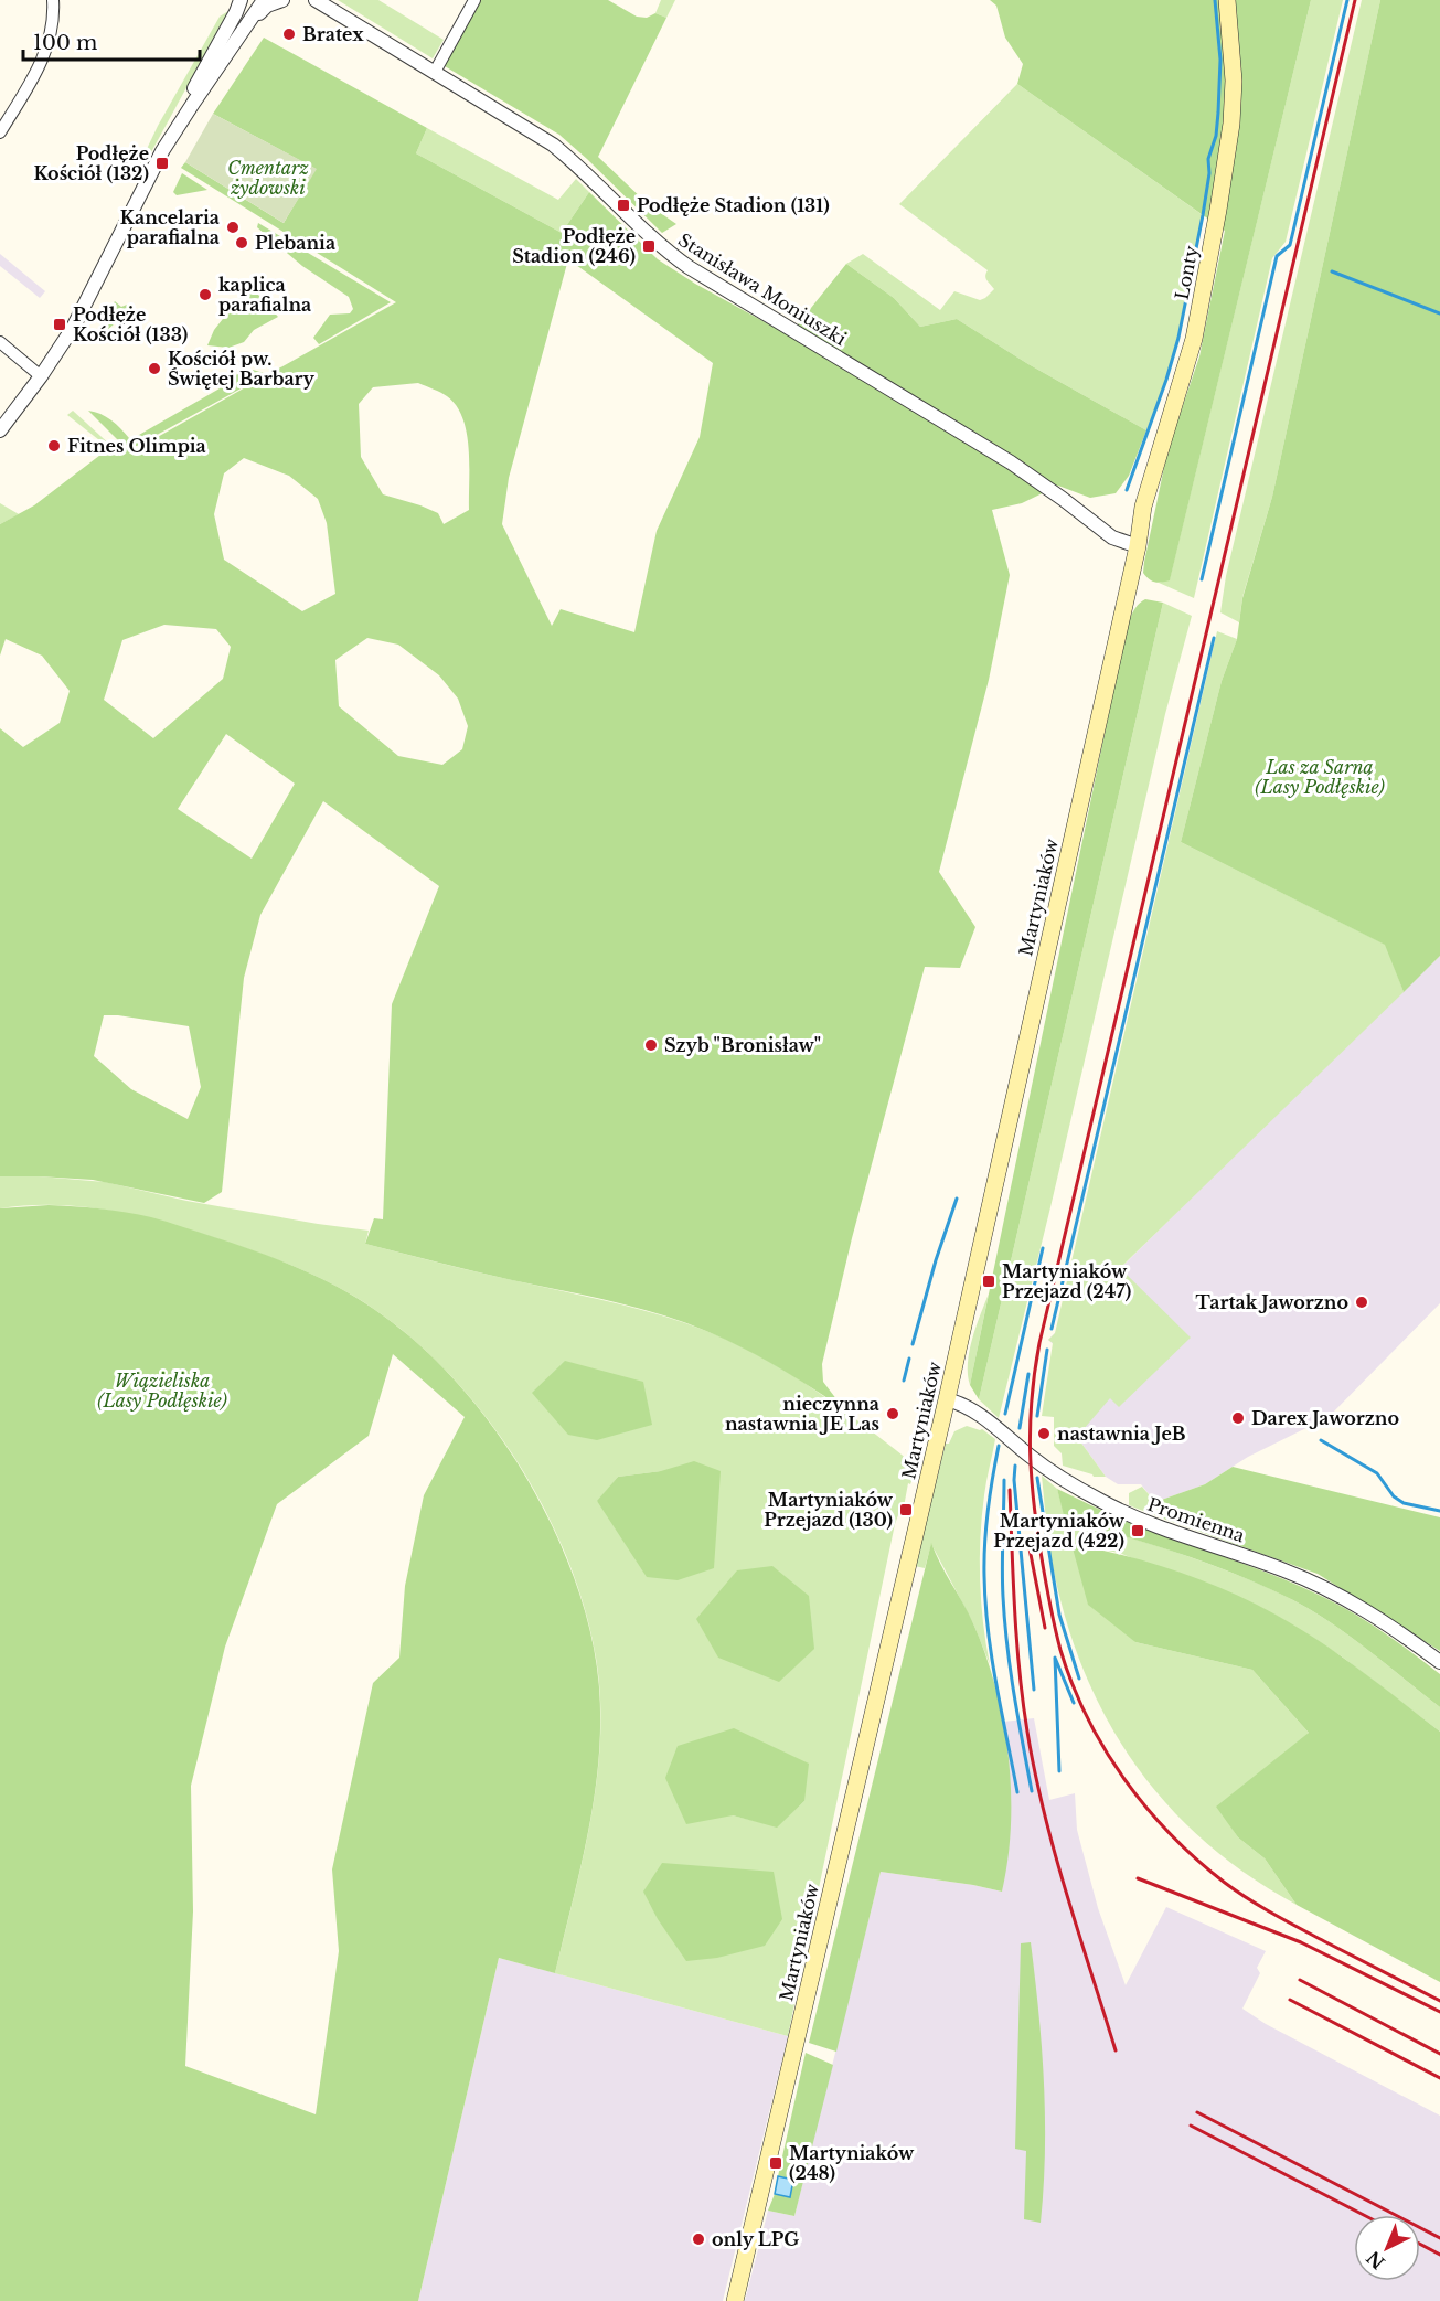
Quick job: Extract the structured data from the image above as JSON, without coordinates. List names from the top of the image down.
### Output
{
  "streets": {
    "main road": ["Lonty", "Martyniaków"],
    "street": ["Stanisława Moniuszki", "Promienna"]
  },
  "crossings": [
    ["Lonty", "Stanisława Moniuszki"],
    ["Lonty", "Martyniaków"],
    ["Stanisława Moniuszki", "Martyniaków"],
    ["Martyniaków", "Promienna"]
  ],
  "parks": ["Cmentarz żydowski", "Las za Sarną (Lasy Podłęskie)", "Wiązieliska (Lasy Podłęskie)"],
  "places": {
    "other": [
      "Bratex",
      "Kancelaria parafialna",
      "Plebania",
      "kaplica parafialna",
      "Kościół pw. Świętej Barbary",
      "Fitnes Olimpia",
      "Szyb \"Bronisław\"",
      "Tartak Jaworzno",
      "nieczynna nastawnia JE Las",
      "Darex Jaworzno",
      "nastawnia JeB",
      "only LPG"
    ],
    "transit": [
      "Podłęże Kościół (132)",
      "Podłęże Stadion (131)",
      "Podłęże Stadion (246)",
      "Podłęże Kościół (133)",
      "Martyniaków Przejazd (247)",
      "Martyniaków Przejazd (130)",
      "Martyniaków Przejazd (422)",
      "Martyniaków (248)"
    ]
  },
  "scale_bar": "100 m",
  "north": "bottom left"
}
